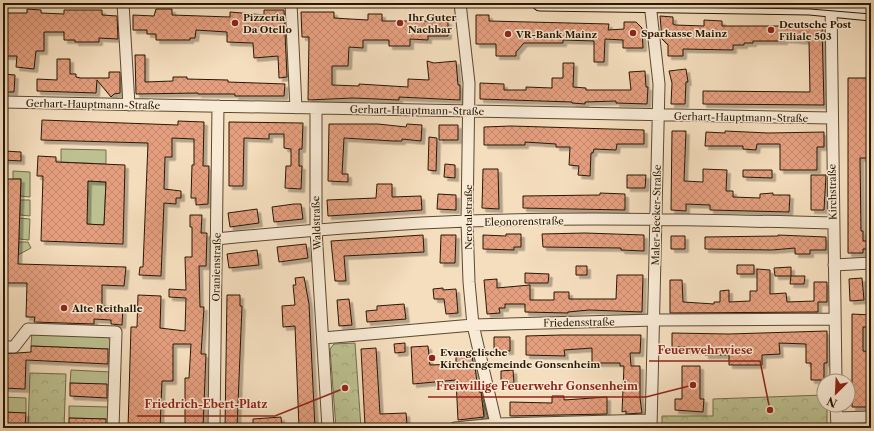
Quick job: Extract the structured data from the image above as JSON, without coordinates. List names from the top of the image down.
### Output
{
  "streets": {
    "street": [
      "Gerhart-Hauptmann-Straße",
      "Kirchstraße",
      "Maler-Becker-Straße",
      "Nerotalstraße",
      "Eleonorenstraße",
      "Waldstraße",
      "Oranienstraße",
      "Friedensstraße"
    ]
  },
  "crossings": [
    ["Gerhart-Hauptmann-Straße", "Kirchstraße"],
    ["Gerhart-Hauptmann-Straße", "Maler-Becker-Straße"],
    ["Gerhart-Hauptmann-Straße", "Nerotalstraße"],
    ["Gerhart-Hauptmann-Straße", "Waldstraße"],
    ["Gerhart-Hauptmann-Straße", "Oranienstraße"],
    ["Kirchstraße", "Eleonorenstraße"],
    ["Kirchstraße", "Friedensstraße"],
    ["Maler-Becker-Straße", "Eleonorenstraße"],
    ["Maler-Becker-Straße", "Friedensstraße"],
    ["Nerotalstraße", "Eleonorenstraße"],
    ["Nerotalstraße", "Friedensstraße"],
    ["Eleonorenstraße", "Waldstraße"],
    ["Eleonorenstraße", "Oranienstraße"],
    ["Waldstraße", "Friedensstraße"]
  ],
  "places": [
    "Pizzeria Da Otello",
    "Ihr Guter Nachbar",
    "Deutsche Post Filiale 503",
    "Sparkasse Mainz",
    "VR-Bank Mainz",
    "Alte Reithalle",
    "Evangelische Kirchengemeinde Gonsenheim",
    "Freiwillige Feuerwehr Gonsenheim",
    "Friedrich-Ebert-Platz",
    "Feuerwehrwiese"
  ],
  "north": "bottom left"
}
